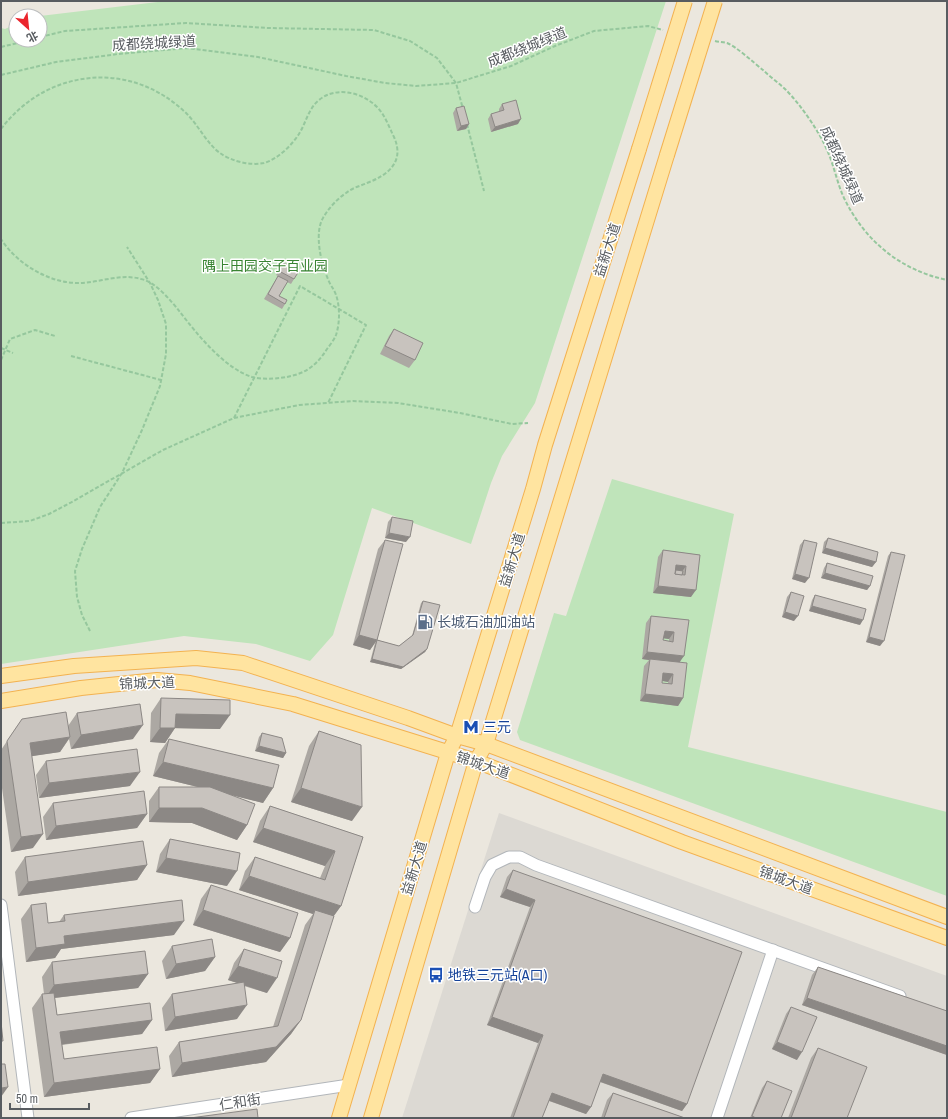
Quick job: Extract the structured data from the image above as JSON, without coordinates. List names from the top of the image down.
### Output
{
  "streets": {
    "main road": ["益新大道", "锦城大道"],
    "street": ["仁和街"],
    "path": ["成都绕城绿道"]
  },
  "crossings": [
    ["益新大道", "锦城大道"],
    ["益新大道", "仁和街"]
  ],
  "parks": ["隅上田园交子百业园"],
  "places": {
    "fuel station": ["长城石油加油站"],
    "metro station": ["三元"],
    "bus stop": ["地铁三元站(A口)"]
  },
  "scale_bar": "50 m",
  "north": "bottom right"
}
